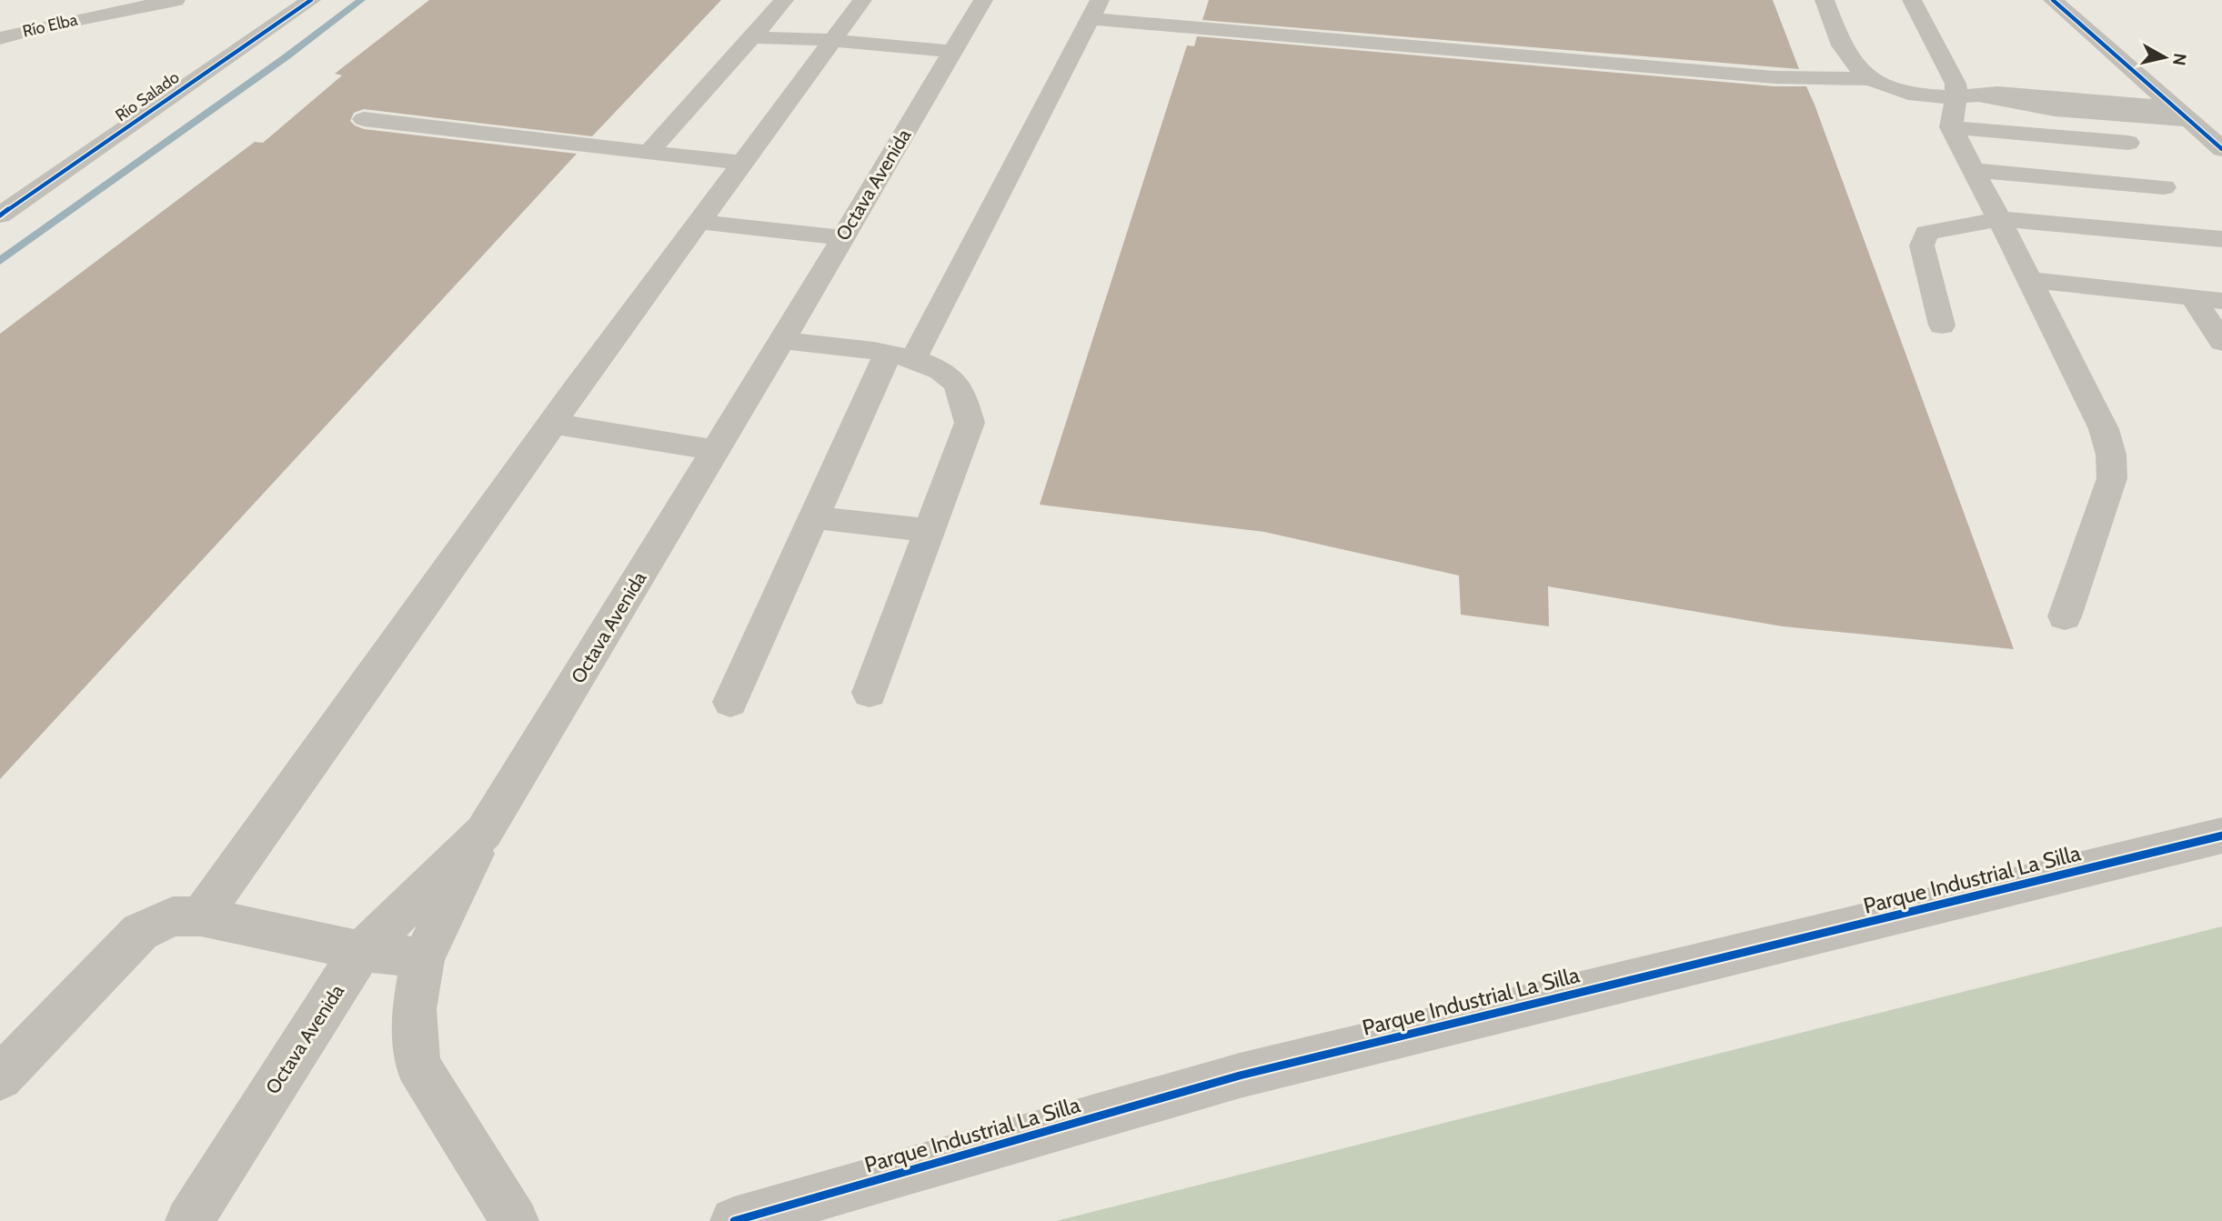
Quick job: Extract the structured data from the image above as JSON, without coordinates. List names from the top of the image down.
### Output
{
  "streets": {
    "street": [
      "Río Elba",
      "Río Salado",
      "Octava Avenida",
      "Parque Industrial La Silla"
    ]
  },
  "north": "right"
}
